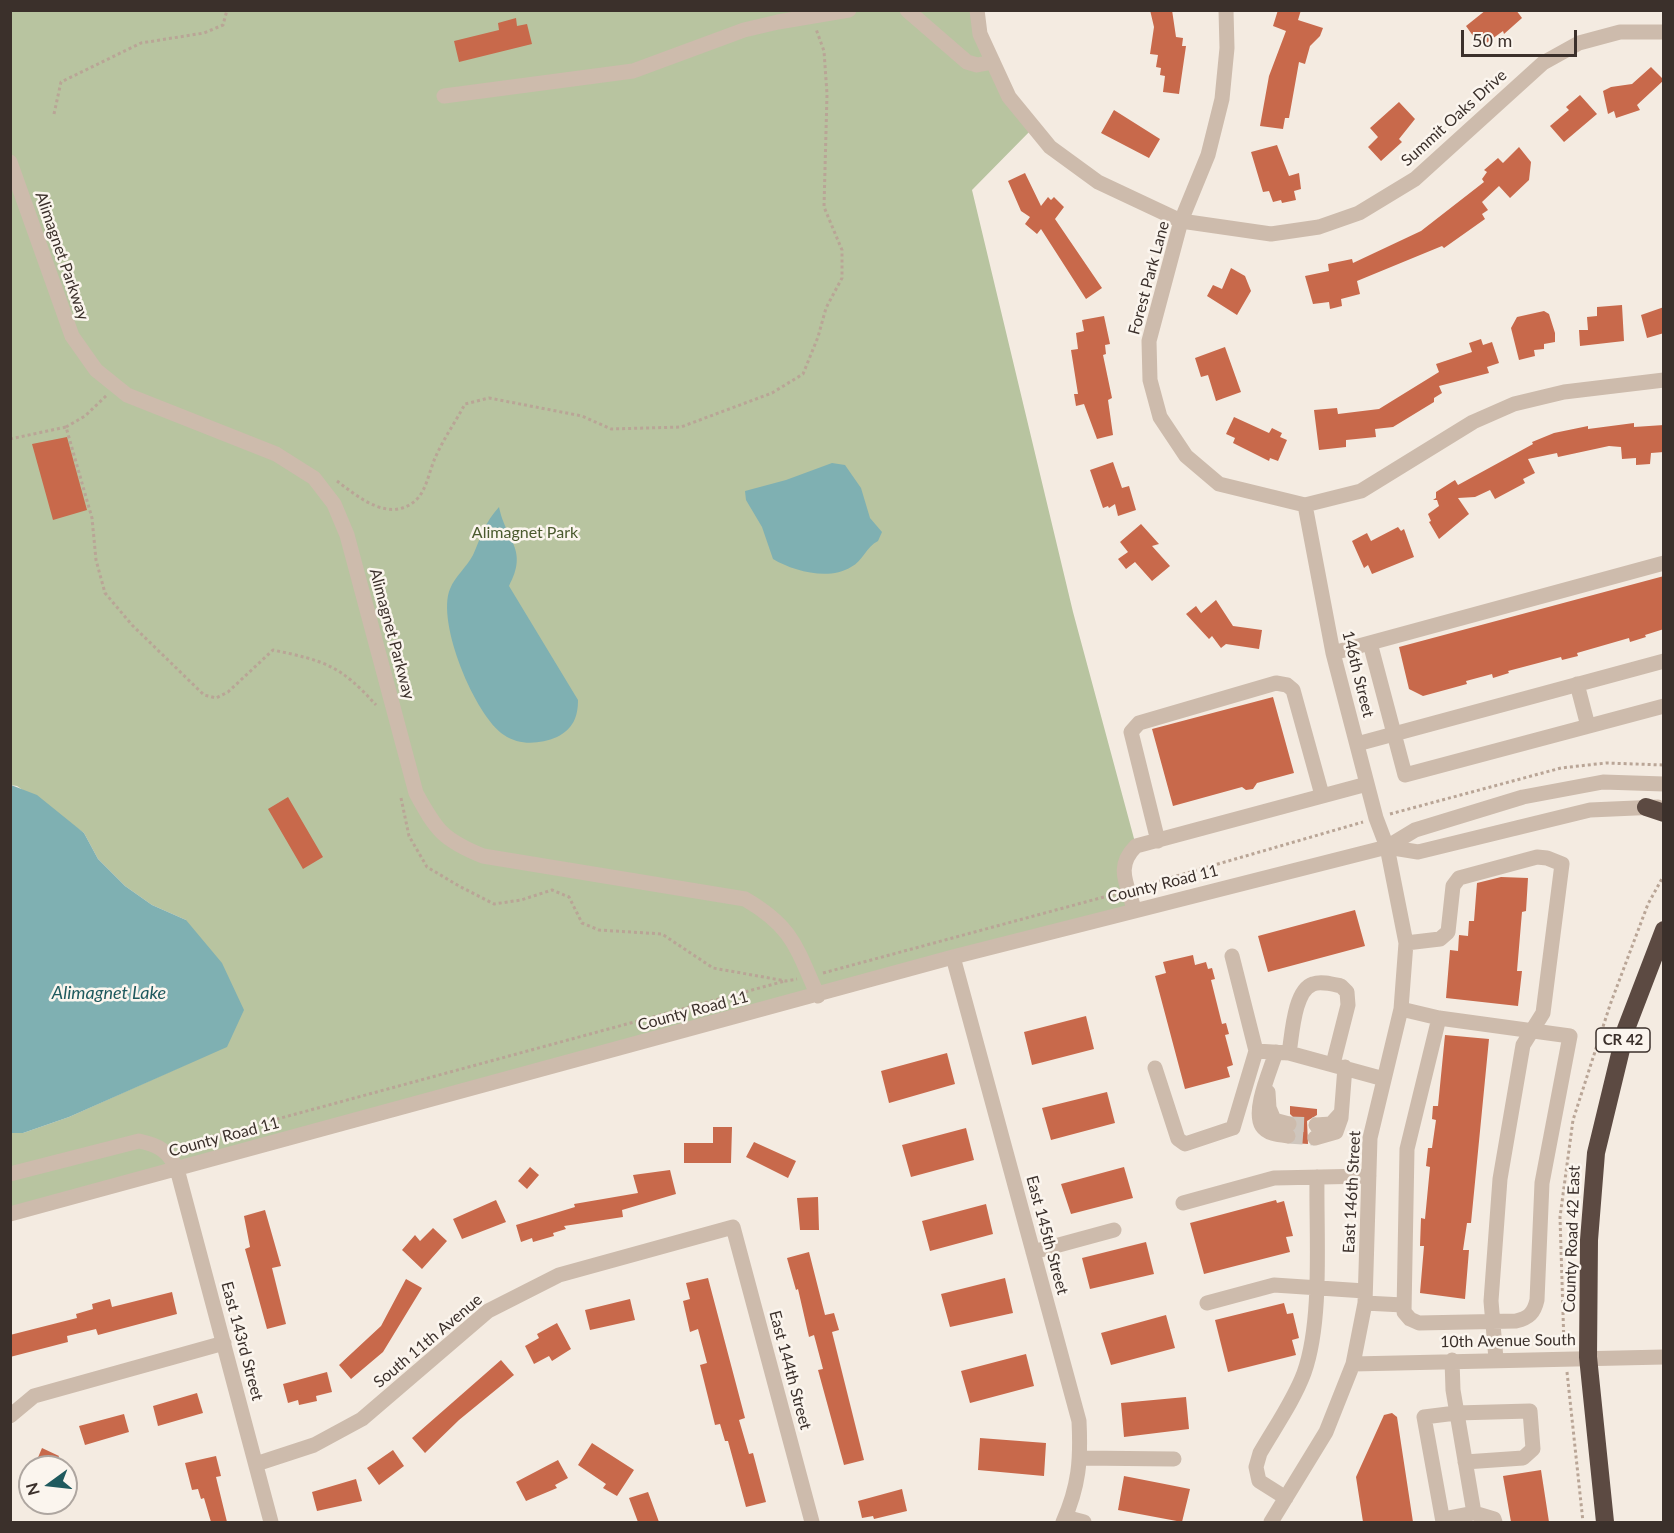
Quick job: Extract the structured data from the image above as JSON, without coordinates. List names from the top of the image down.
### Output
{
  "streets": {
    "highway": ["CR 42", "County Road 42 East"],
    "street": [
      "Summit Oaks Drive",
      "Alimagnet Parkway",
      "Forest Park Lane",
      "146th Street",
      "County Road 11",
      "East 146th Street",
      "East 145th Street",
      "East 143rd Street",
      "South 11th Avenue",
      "10th Avenue South",
      "East 144th Street"
    ]
  },
  "crossings": [
    ["Summit Oaks Drive", "Forest Park Lane"],
    ["Alimagnet Parkway", "County Road 11"],
    ["Forest Park Lane", "146th Street"],
    ["146th Street", "County Road 11"],
    ["146th Street", "East 146th Street"],
    ["County Road 11", "East 146th Street"],
    ["County Road 11", "East 145th Street"],
    ["County Road 11", "East 143rd Street"],
    ["East 146th Street", "10th Avenue South"],
    ["County Road 42 East", "10th Avenue South"],
    ["East 143rd Street", "South 11th Avenue"],
    ["South 11th Avenue", "East 144th Street"]
  ],
  "water": ["Alimagnet Lake"],
  "parks": ["Alimagnet Park"],
  "scale_bar": "50 m",
  "north": "left"
}
